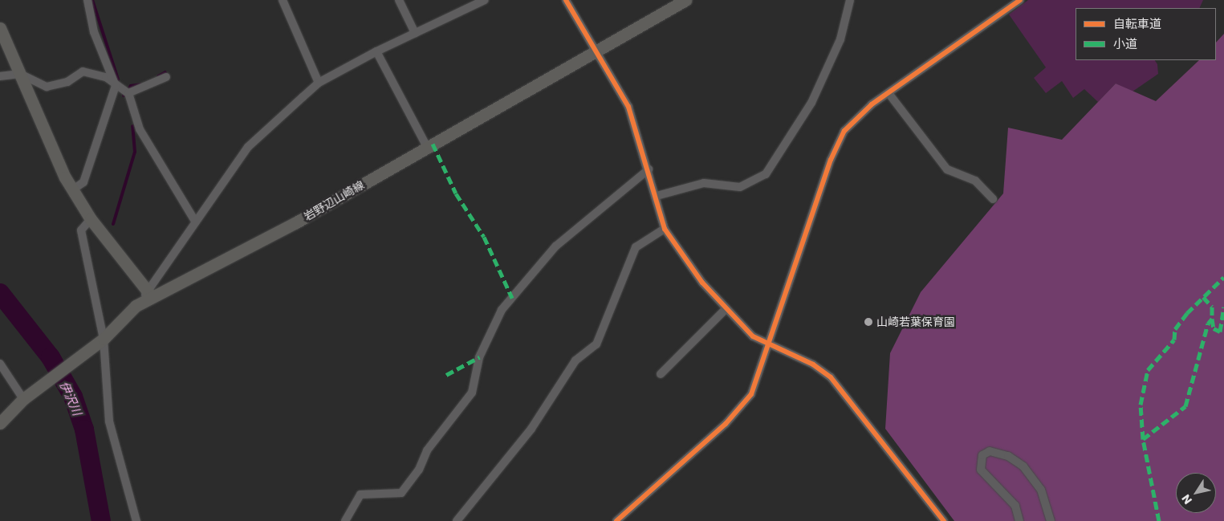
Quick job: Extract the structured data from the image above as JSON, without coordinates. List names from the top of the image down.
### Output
{
  "streets": {
    "main road": ["岩野辺山崎線"]
  },
  "water": ["伊沢川"],
  "places": ["山崎若葉保育園"],
  "legend": ["自転車道", "小道"],
  "north": "bottom left"
}
